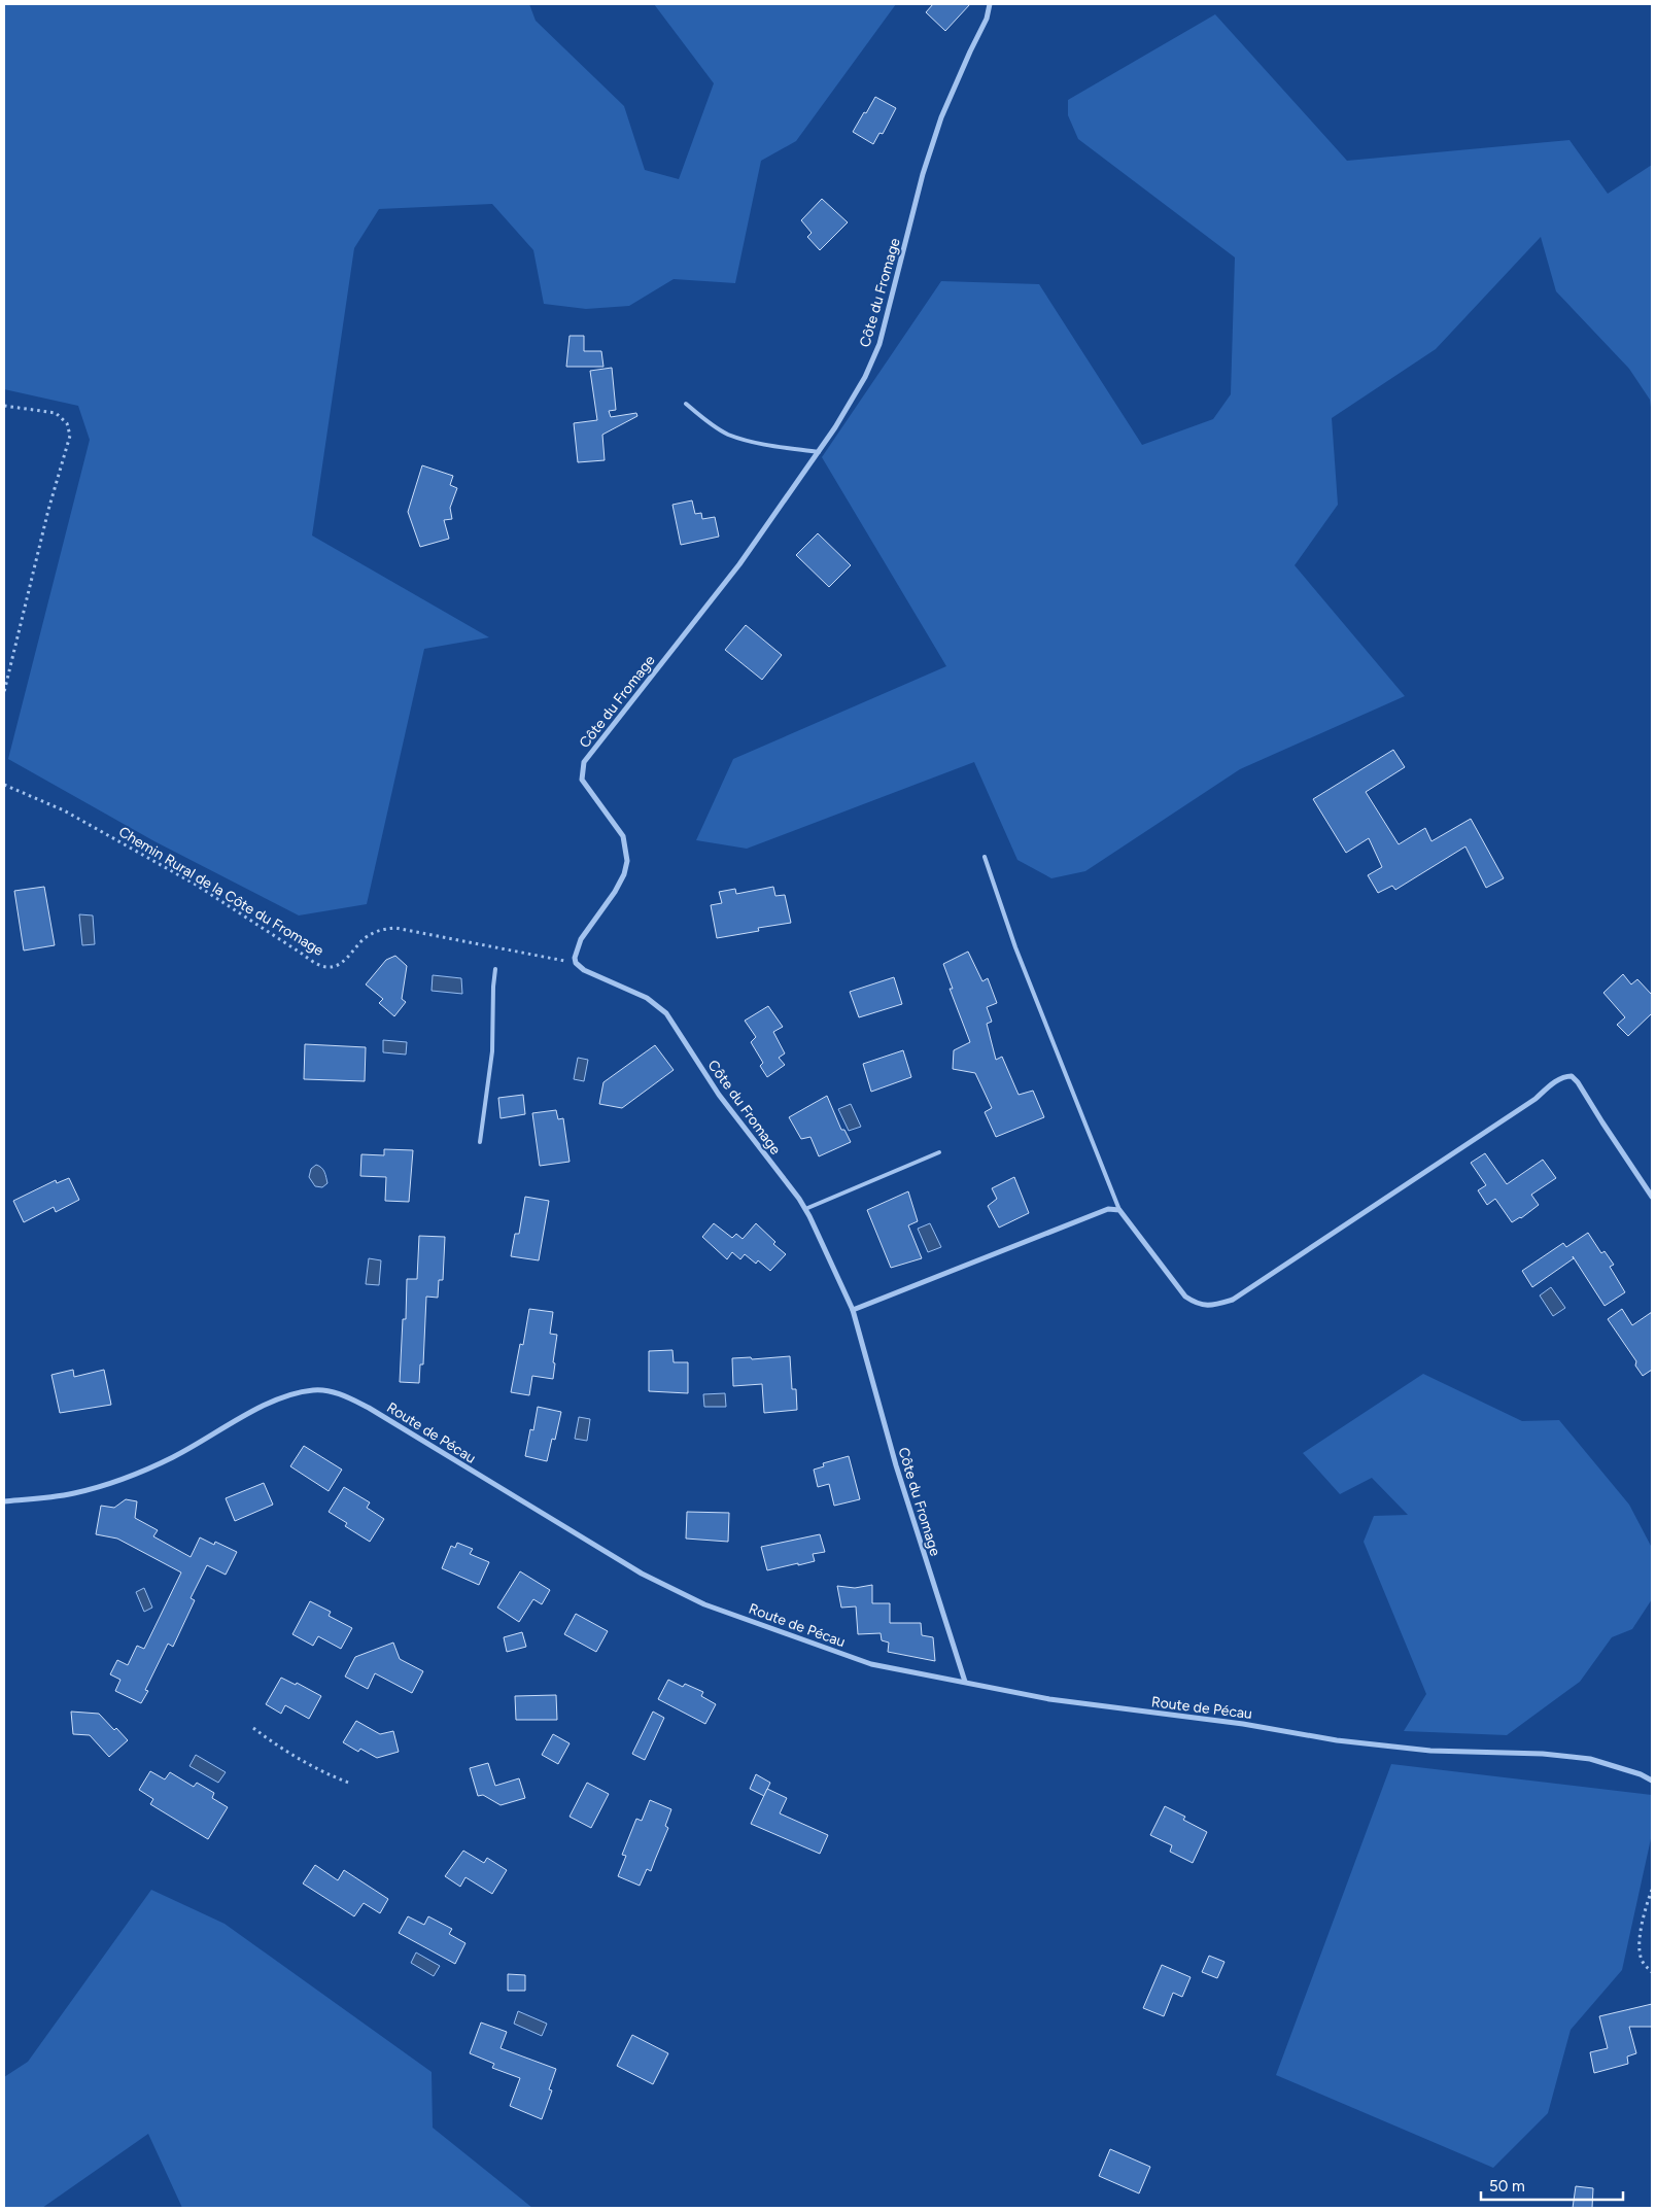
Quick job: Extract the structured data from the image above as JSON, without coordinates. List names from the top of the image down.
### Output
{
  "streets": {
    "street": ["Côte du Fromage", "Route de Pécau"],
    "path": ["Chemin Rural de la Côte du Fromage"]
  },
  "crossings": [
    ["Côte du Fromage", "Chemin Rural de la Côte du Fromage"],
    ["Côte du Fromage", "Route de Pécau"]
  ],
  "scale_bar": "50 m"
}
